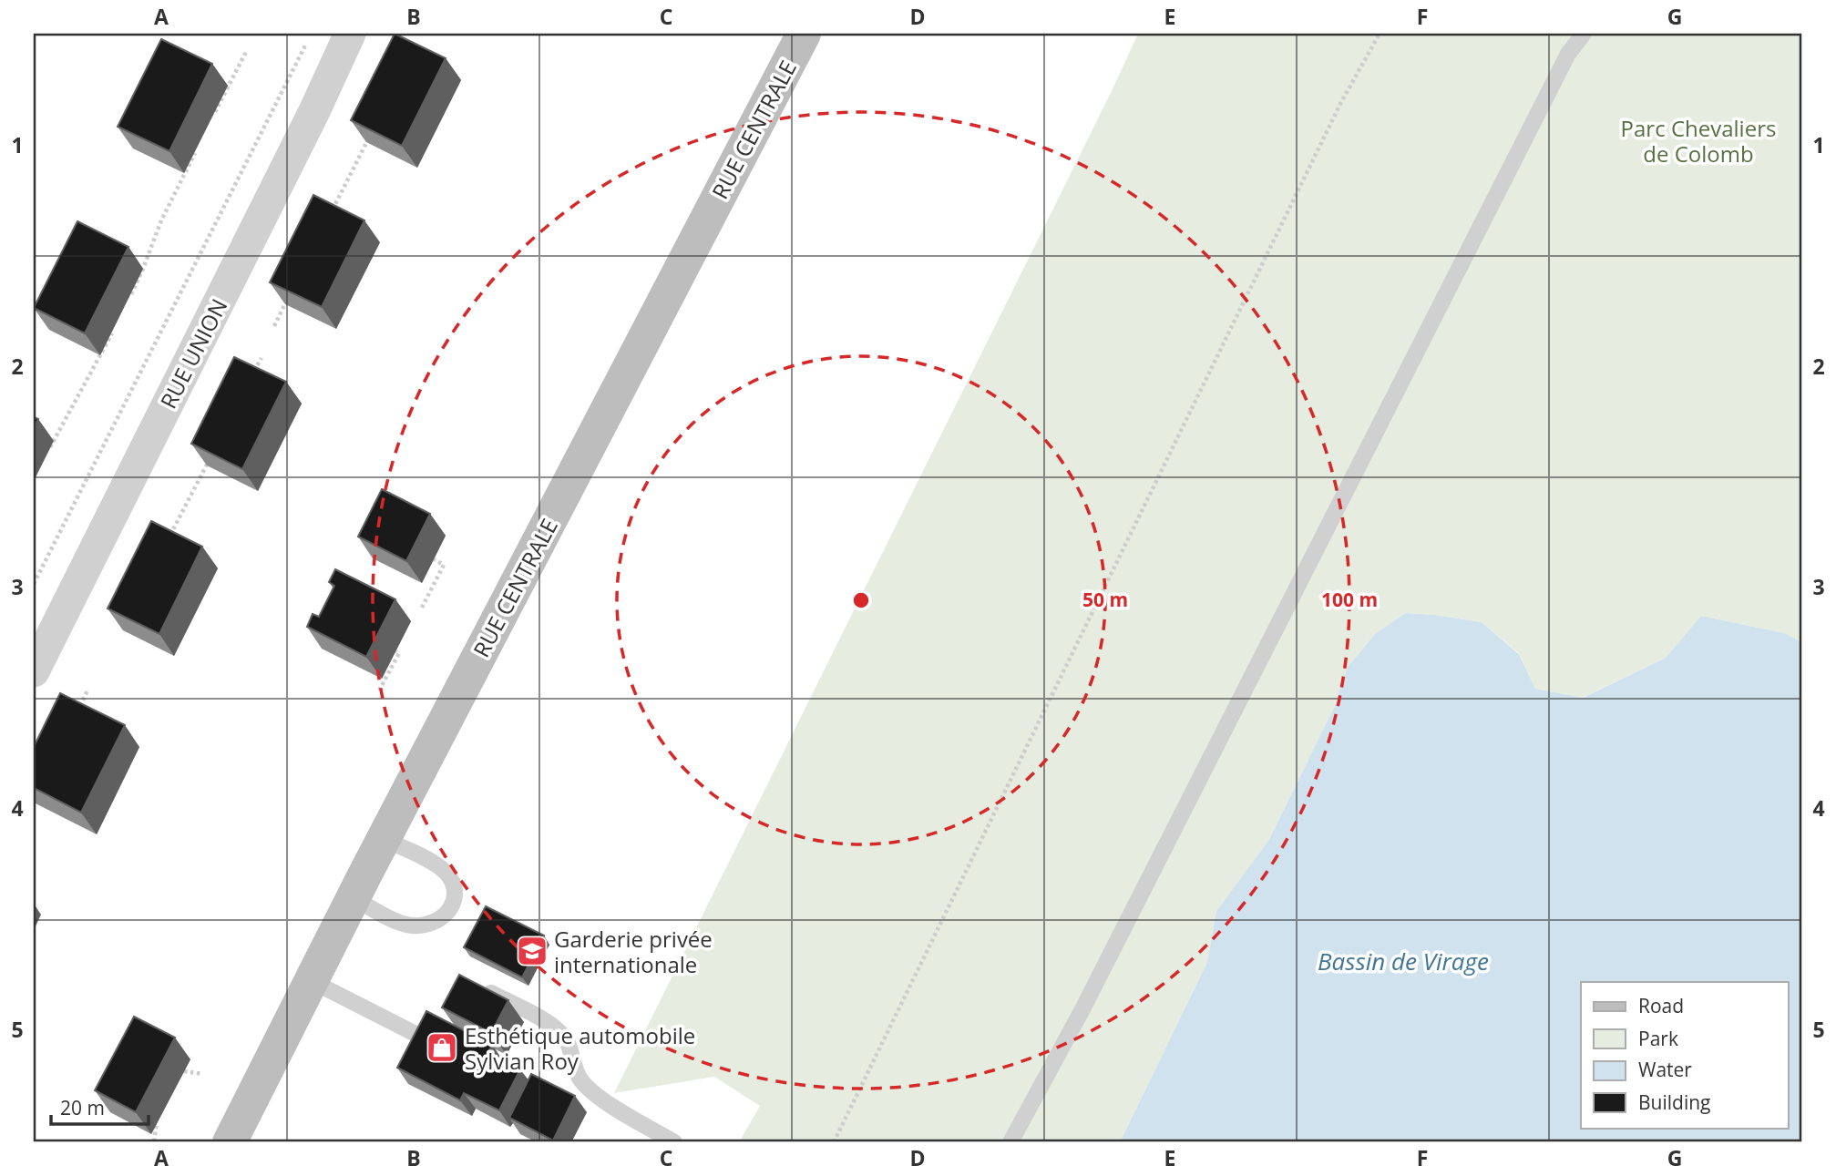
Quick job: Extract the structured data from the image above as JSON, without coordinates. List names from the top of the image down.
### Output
{
  "streets": {
    "street": ["RUE CENTRALE", "RUE UNION"]
  },
  "water": ["Bassin de Virage"],
  "parks": ["Parc Chevaliers de Colomb"],
  "places": {
    "school or university": ["Garderie privée internationale"],
    "shop": ["Esthétique automobile Sylvian Roy"]
  },
  "legend": [
    "Road",
    "Park",
    "Water",
    "Building"
  ],
  "scale_bar": "20 m",
  "grid": {
    "columns": [
      "A",
      "B",
      "C",
      "D",
      "E",
      "F",
      "G"
    ],
    "rows": [
      "1",
      "2",
      "3",
      "4",
      "5"
    ]
  },
  "rings": ["50 m", "100 m"]
}
